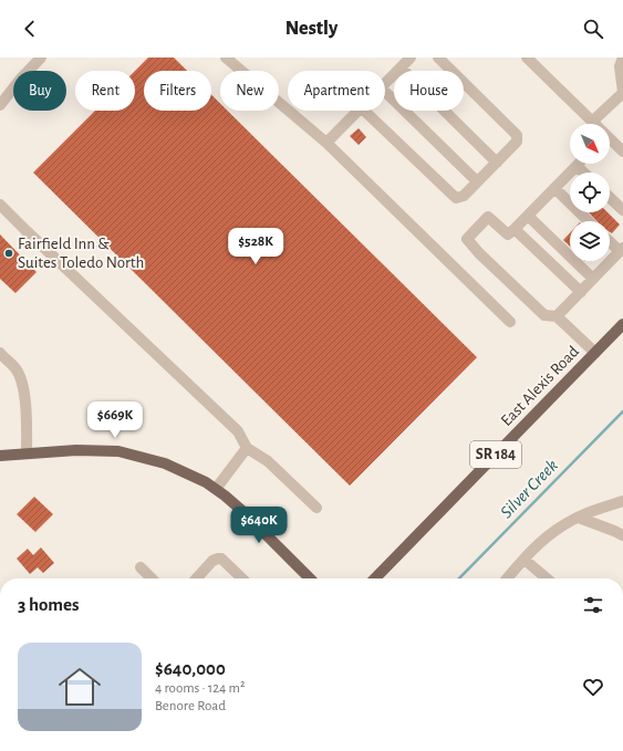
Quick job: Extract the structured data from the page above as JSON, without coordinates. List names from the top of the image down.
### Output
{
  "streets": {
    "main road": ["East Alexis Road", "SR 184"]
  },
  "water": ["Silver Creek"],
  "places": ["Fairfield Inn & Suites Toledo North"],
  "north": "bottom right",
  "page": {
    "header": "Nestly",
    "chip": [
      "Buy",
      "Rent",
      "Filters",
      "New",
      "Apartment",
      "House"
    ],
    "price": ["$528K", "$669K", "$640K"],
    "heading": "3 homes",
    "list": [
      {
        "name": "$640,000",
        "note": "4 rooms · 124 m² · Benore Road"
      }
    ]
  }
}
